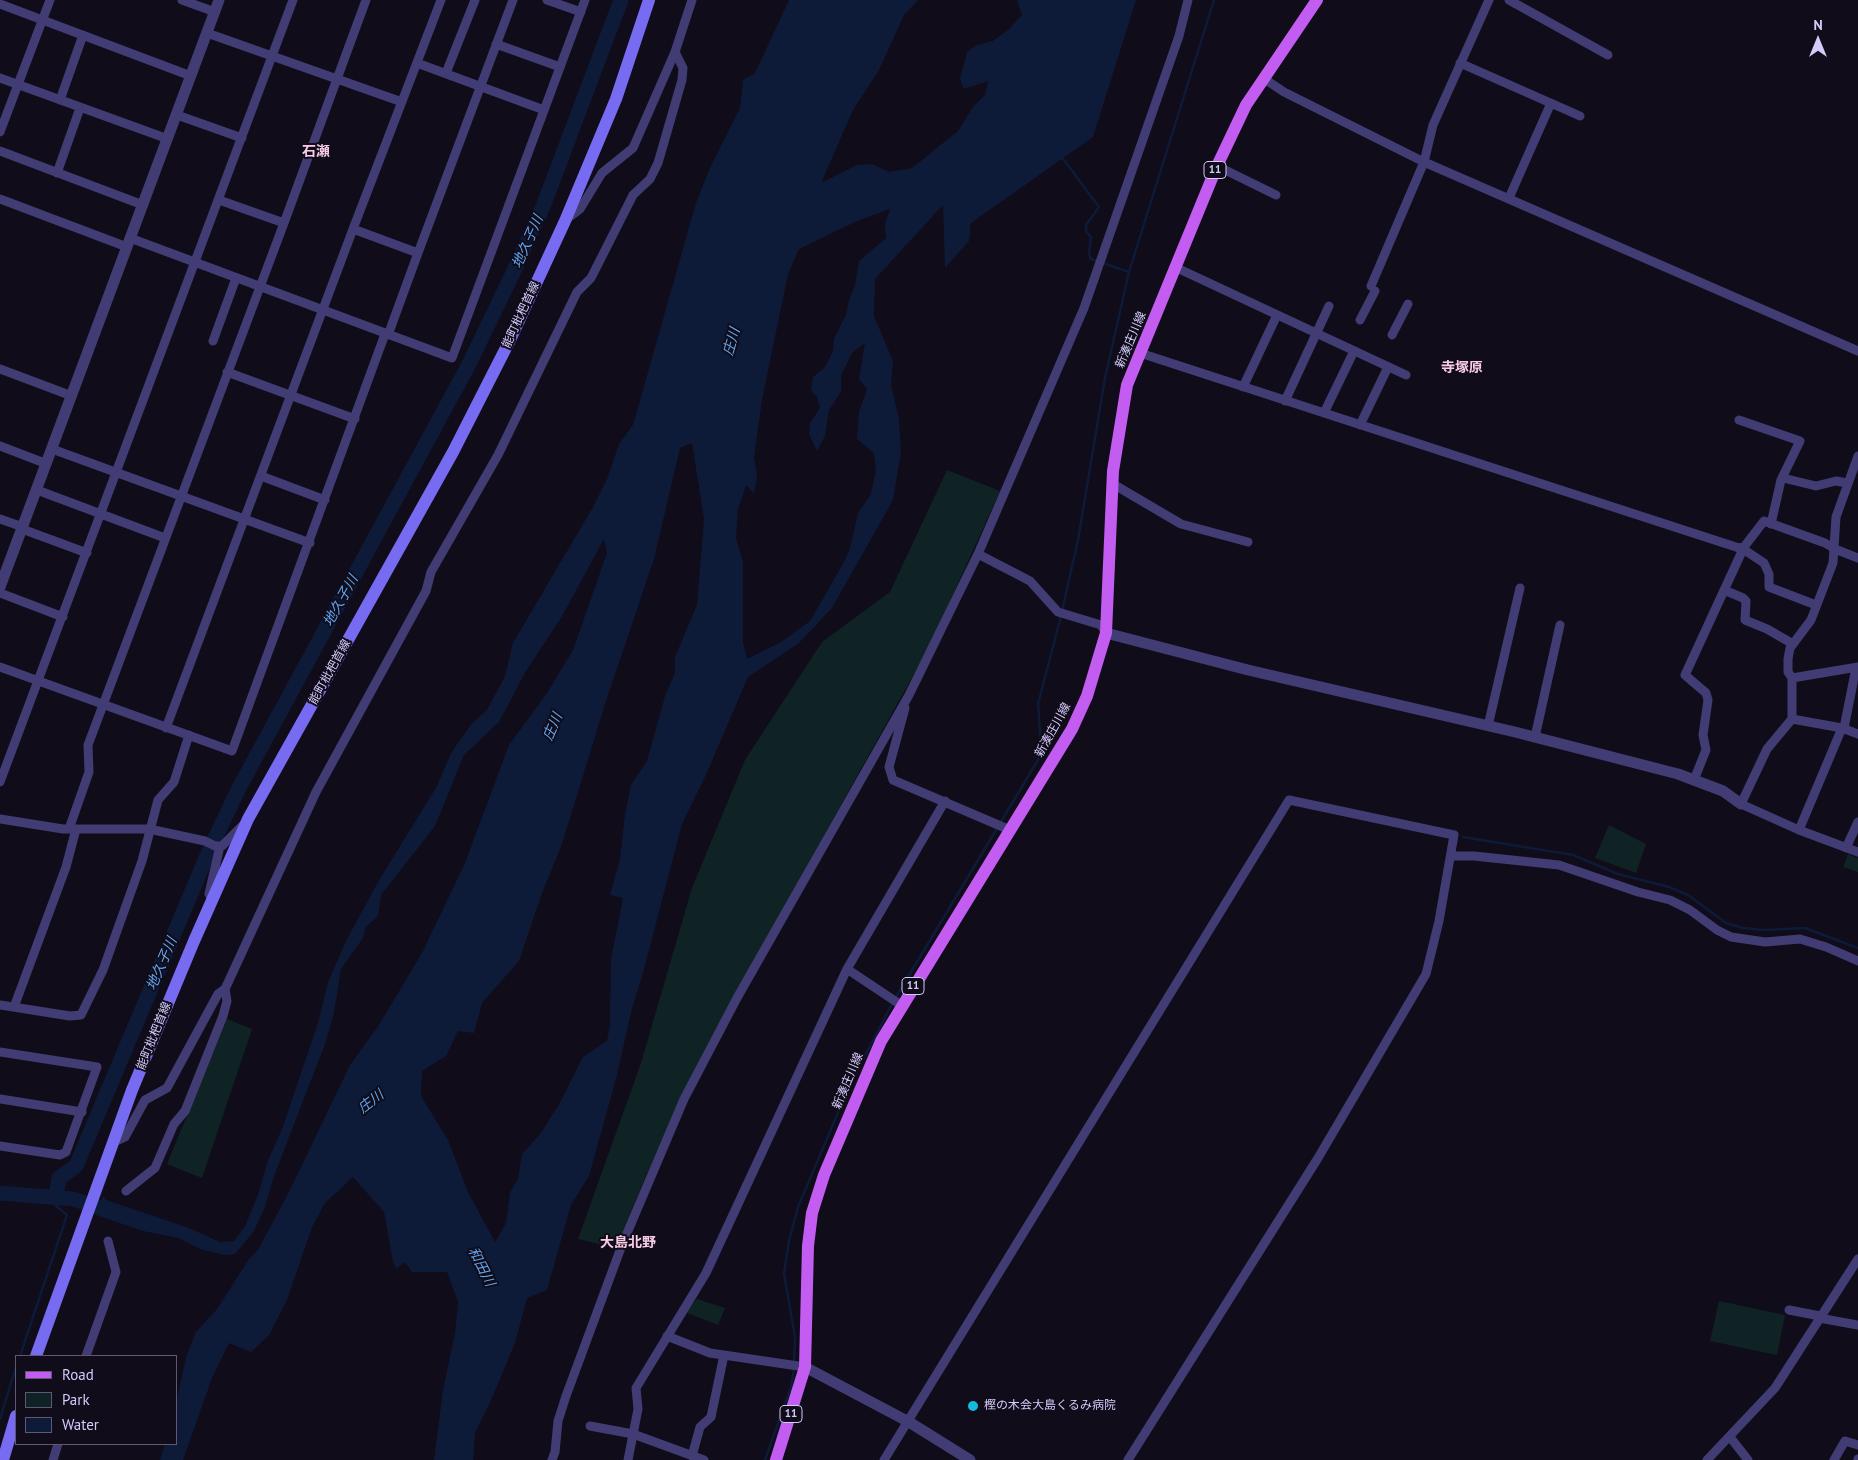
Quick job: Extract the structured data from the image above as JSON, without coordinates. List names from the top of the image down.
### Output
{
  "streets": {
    "main road": ["11", "能町枇杷首線", "新湊庄川線"]
  },
  "districts": ["石瀬", "寺塚原", "大島北野"],
  "water": ["地久子川", "庄川", "和田川"],
  "places": ["樫の木会大島くるみ病院"],
  "legend": ["Road", "Park", "Water"],
  "north": "top"
}
